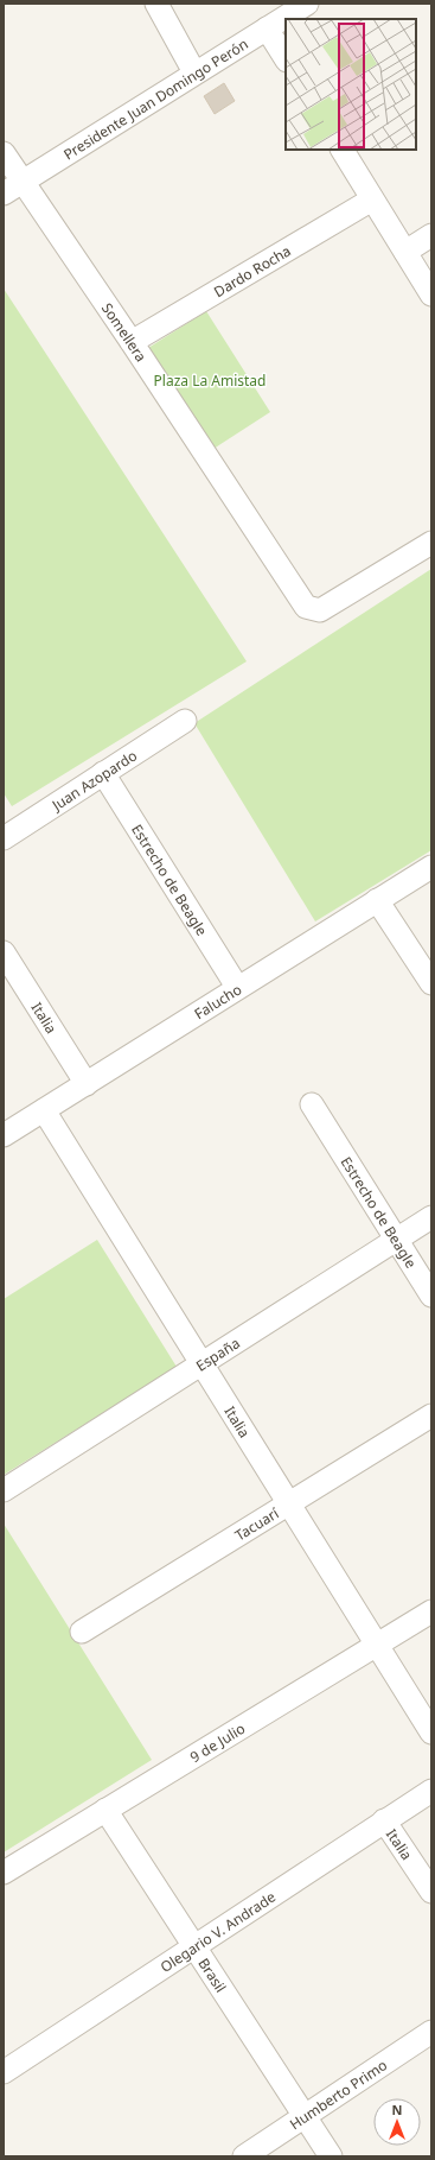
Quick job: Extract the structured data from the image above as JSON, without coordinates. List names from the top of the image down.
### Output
{
  "streets": {
    "street": [
      "Presidente Juan Domingo Perón",
      "Dardo Rocha",
      "Somellera",
      "Juan Azopardo",
      "Estrecho de Beagle",
      "Falucho",
      "Italia",
      "España",
      "Tacuarí",
      "9 de Julio",
      "Olegario V. Andrade",
      "Brasil",
      "Humberto Primo"
    ]
  },
  "crossings": [
    ["Presidente Juan Domingo Perón", "Somellera"],
    ["Dardo Rocha", "Somellera"],
    ["Juan Azopardo", "Estrecho de Beagle"],
    ["Estrecho de Beagle", "Falucho"],
    ["Estrecho de Beagle", "España"],
    ["Falucho", "Italia"],
    ["Italia", "España"],
    ["Italia", "Tacuarí"],
    ["Italia", "9 de Julio"],
    ["Italia", "Olegario V. Andrade"],
    ["9 de Julio", "Brasil"],
    ["Olegario V. Andrade", "Brasil"],
    ["Brasil", "Humberto Primo"]
  ],
  "parks": ["Plaza La Amistad"],
  "north": "top"
}
